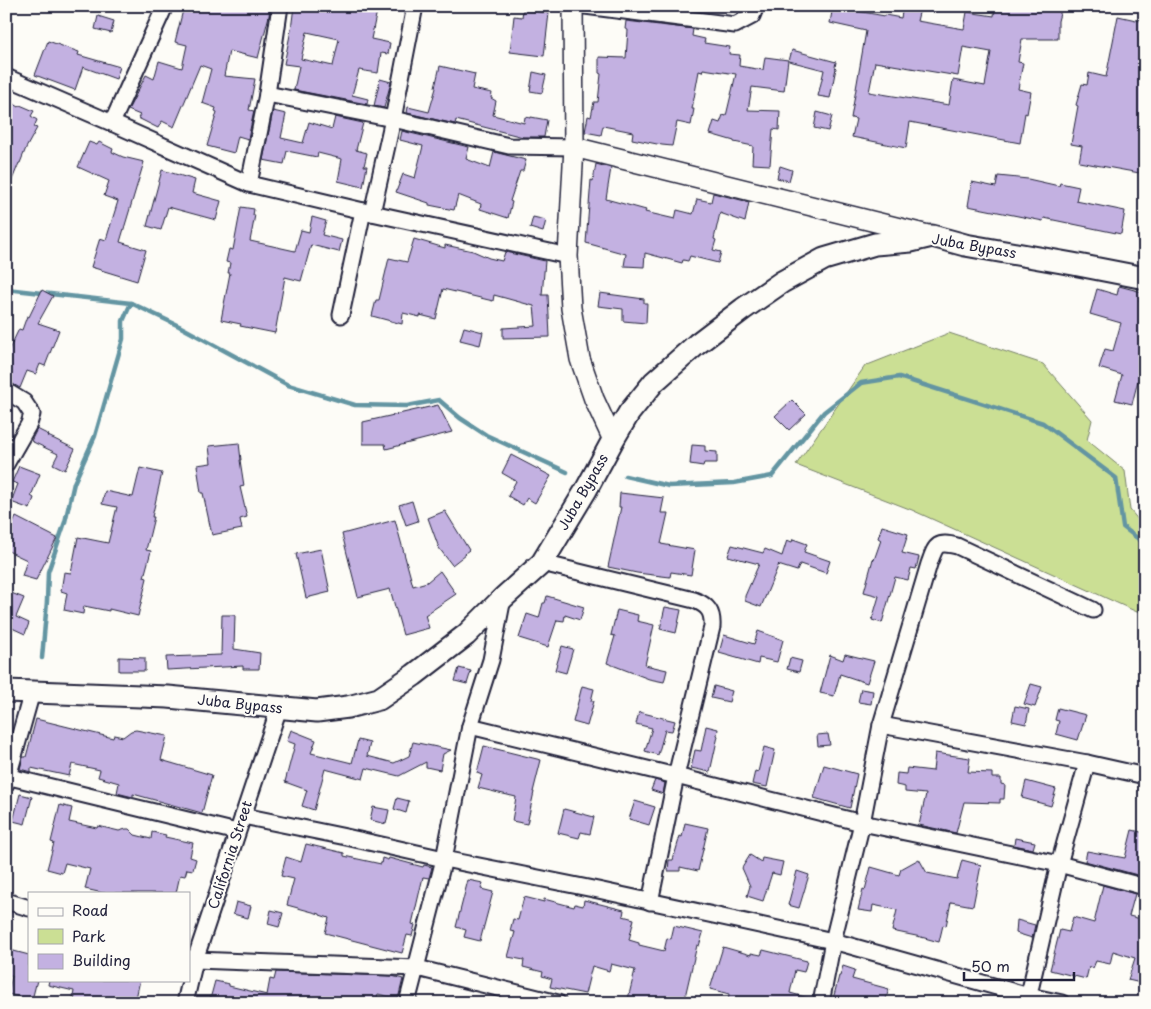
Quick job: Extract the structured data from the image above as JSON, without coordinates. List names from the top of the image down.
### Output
{
  "streets": {
    "main road": ["Juba Bypass"],
    "street": ["California Street"]
  },
  "crossings": [
    ["Juba Bypass", "California Street"]
  ],
  "legend": ["Road", "Park", "Building"],
  "scale_bar": "50 m"
}
